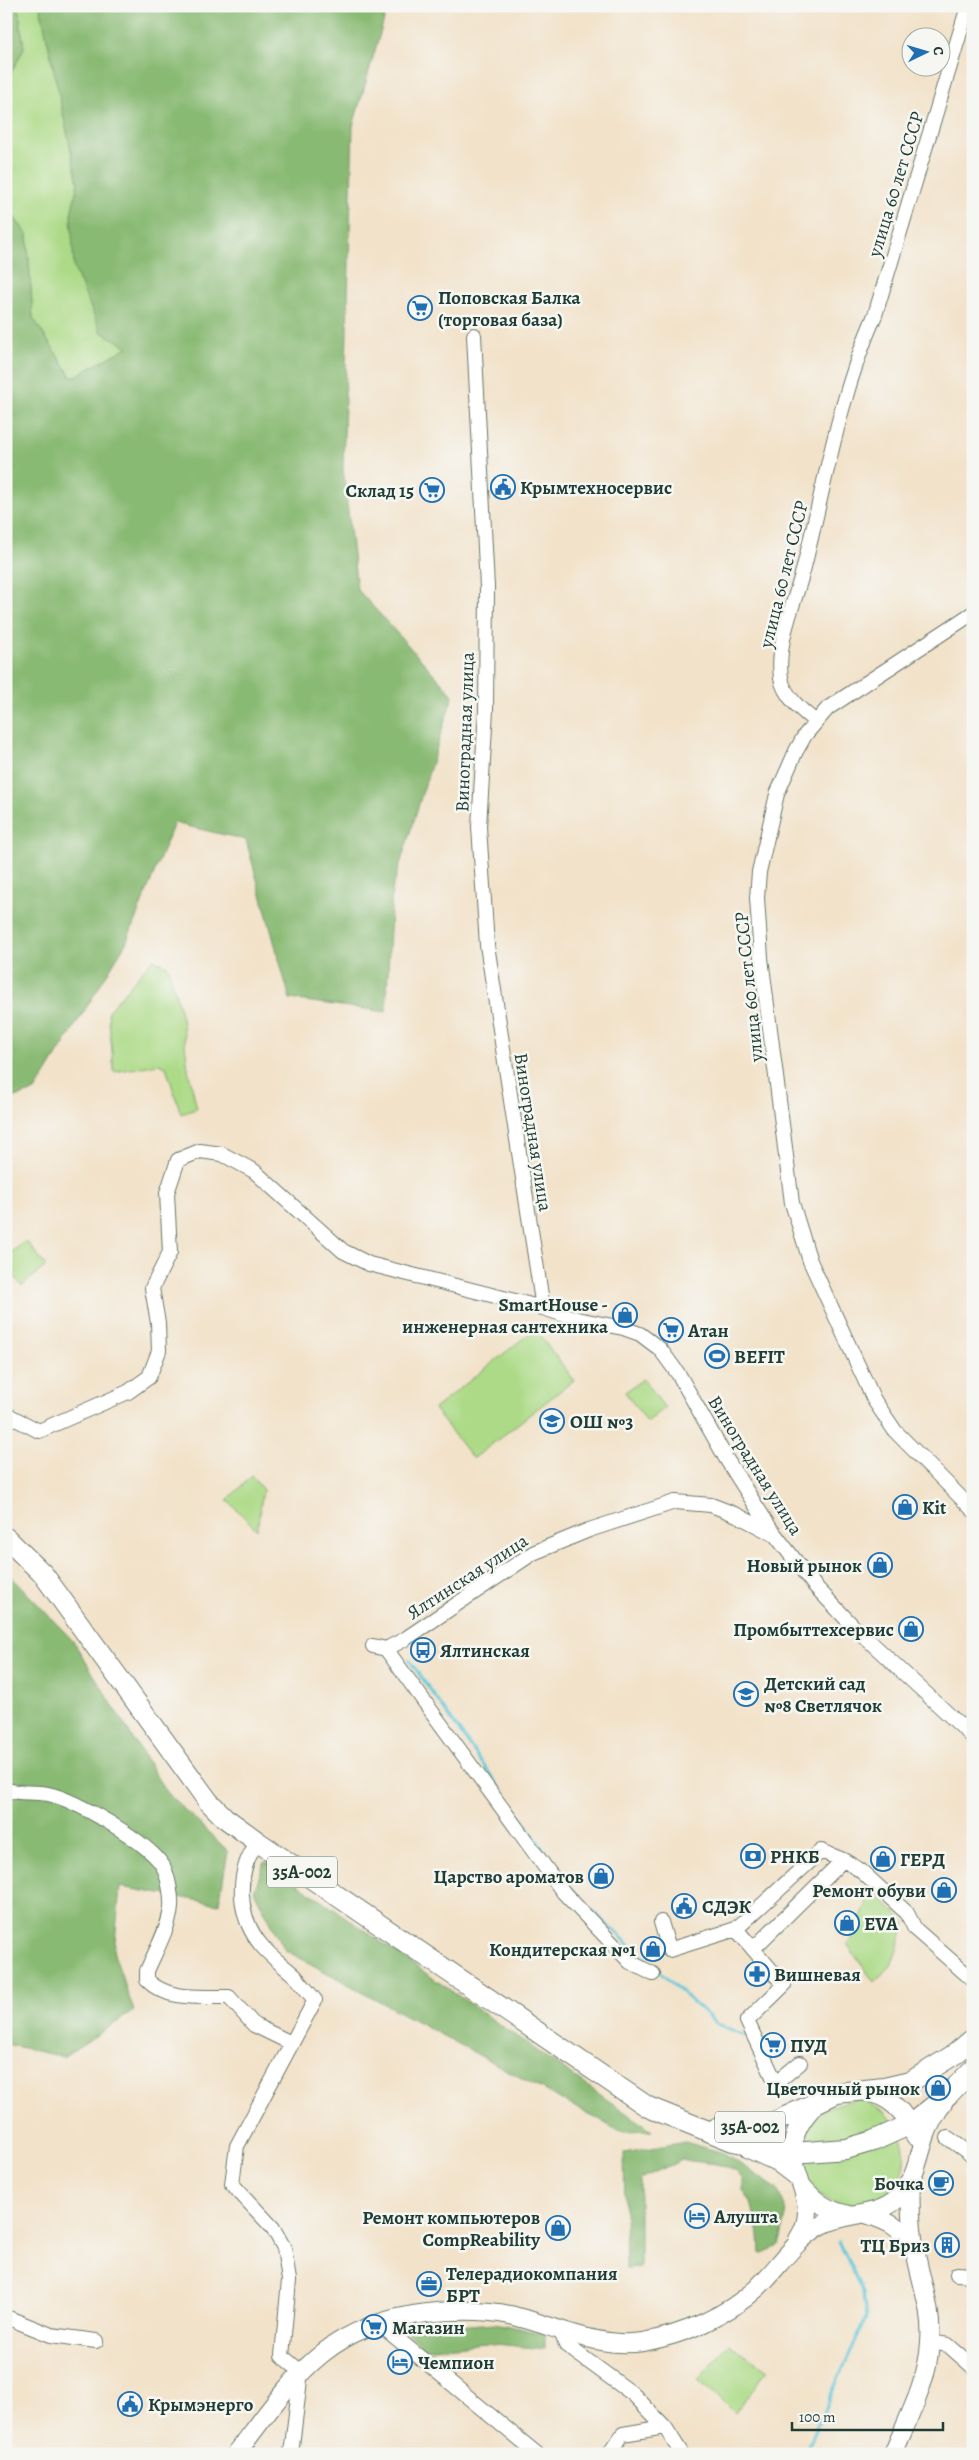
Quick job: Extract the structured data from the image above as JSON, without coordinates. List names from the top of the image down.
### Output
{
  "streets": {
    "highway": ["35А-002"],
    "street": ["улица 60 лет СССР", "Виноградная улица", "Ялтинская улица"]
  },
  "crossings": [
    ["Виноградная улица", "Ялтинская улица"]
  ],
  "places": {
    "supermarket": [
      "Поповская Балка (торговая база)",
      "Склад 15",
      "Атан",
      "ПУД",
      "Магазин"
    ],
    "public building": ["Крымтехносервис", "СДЭК", "Крымэнерго"],
    "shop": [
      "SmartHouse - инженерная сантехника",
      "Kit",
      "Новый рынок",
      "Промбыттехсервис",
      "ГЕРД",
      "Царство ароматов",
      "Ремонт обуви",
      "EVA",
      "Кондитерская №1",
      "Цветочный рынок",
      "Ремонт компьютеров CompReability"
    ],
    "sports": ["BEFIT"],
    "school or university": ["ОШ №3", "Детский сад №8 Светлячок"],
    "bus stop": ["Ялтинская"],
    "bank": ["РНКБ"],
    "pharmacy": ["Вишневая"],
    "cafe": ["Бочка"],
    "hotel": ["Алушта", "Чемпион"],
    "building": ["ТЦ Бриз"],
    "office": ["Телерадиокомпания БРТ"]
  },
  "scale_bar": "100 m",
  "north": "right"
}
